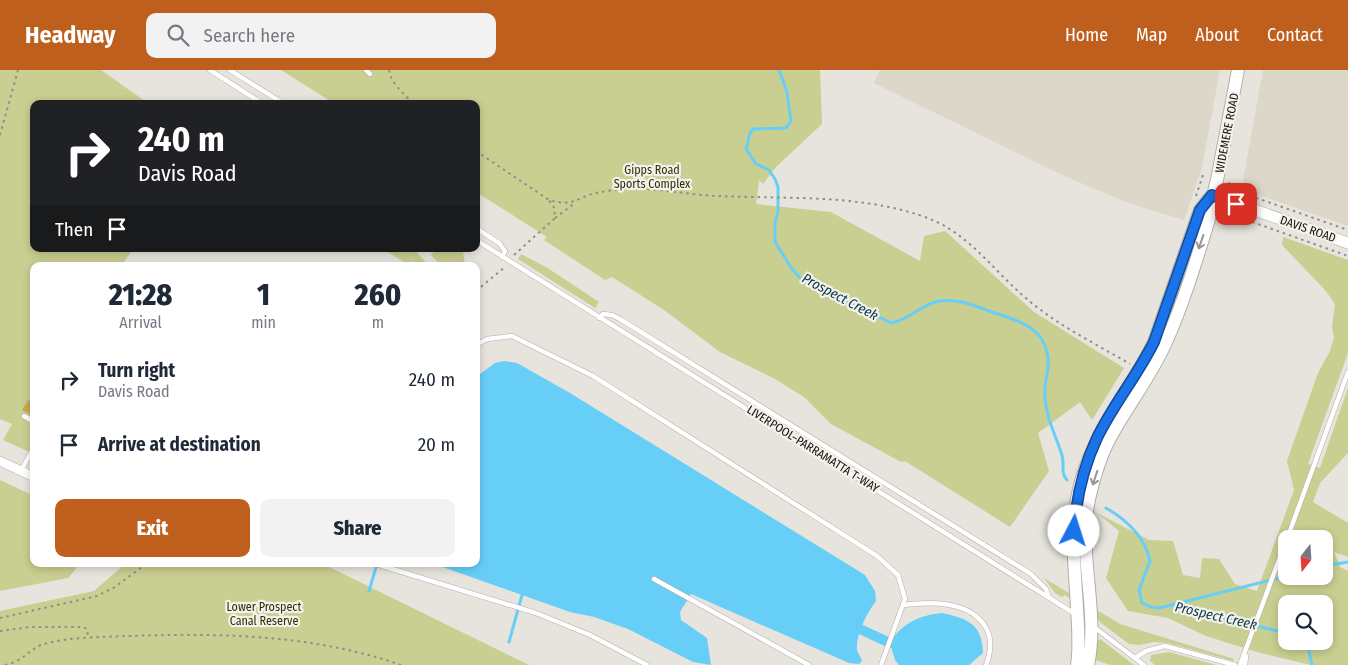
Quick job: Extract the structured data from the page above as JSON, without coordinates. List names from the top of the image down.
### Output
{
  "streets": {
    "main road": ["WIDEMERE ROAD"],
    "street": ["DAVIS ROAD"],
    "lane": ["LIVERPOOL–PARRAMATTA T-WAY"]
  },
  "crossings": [
    ["WIDEMERE ROAD", "DAVIS ROAD"],
    ["WIDEMERE ROAD", "LIVERPOOL–PARRAMATTA T-WAY"]
  ],
  "water": ["Prospect Creek"],
  "parks": ["Gipps Road Sports Complex", "Lower Prospect Canal Reserve"],
  "north": "bottom",
  "page": {
    "header": "Headway",
    "search": "Search here",
    "nav": [
      "Home",
      "Map",
      "About",
      "Contact"
    ],
    "turn": ["240 m", "Davis Road"],
    "then": "Then",
    "eta": [
      "21:28",
      "Arrival",
      "1",
      "min",
      "260",
      "m"
    ],
    "list": [
      {
        "name": "Turn right",
        "note": "Davis Road",
        "value": "240 m"
      },
      {
        "name": "Arrive at destination",
        "value": "20 m"
      }
    ],
    "buttons": ["Exit", "Share"]
  }
}
